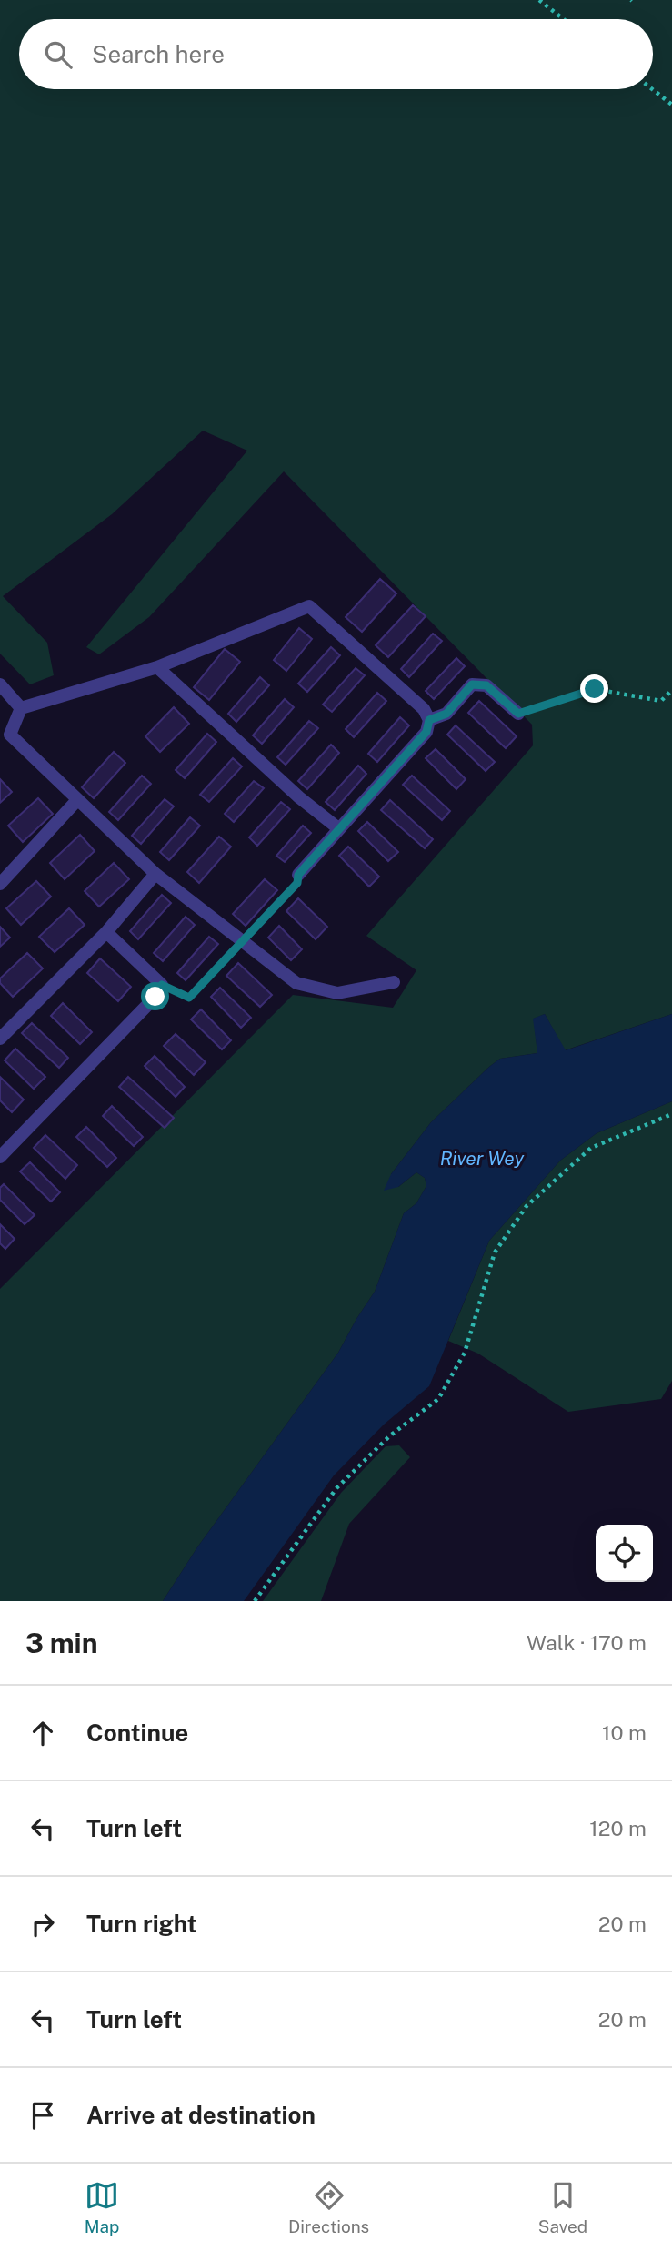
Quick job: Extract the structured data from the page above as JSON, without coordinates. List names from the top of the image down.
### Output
{
  "water": ["River Wey"],
  "page": {
    "search": "Search here",
    "heading": ["3 min", "Walk · 170 m"],
    "list": [
      ["Continue", "10 m"],
      ["Turn left", "120 m"],
      ["Turn right", "20 m"],
      ["Turn left", "20 m"],
      "Arrive at destination"
    ],
    "nav": ["Map", "Directions", "Saved"]
  }
}
